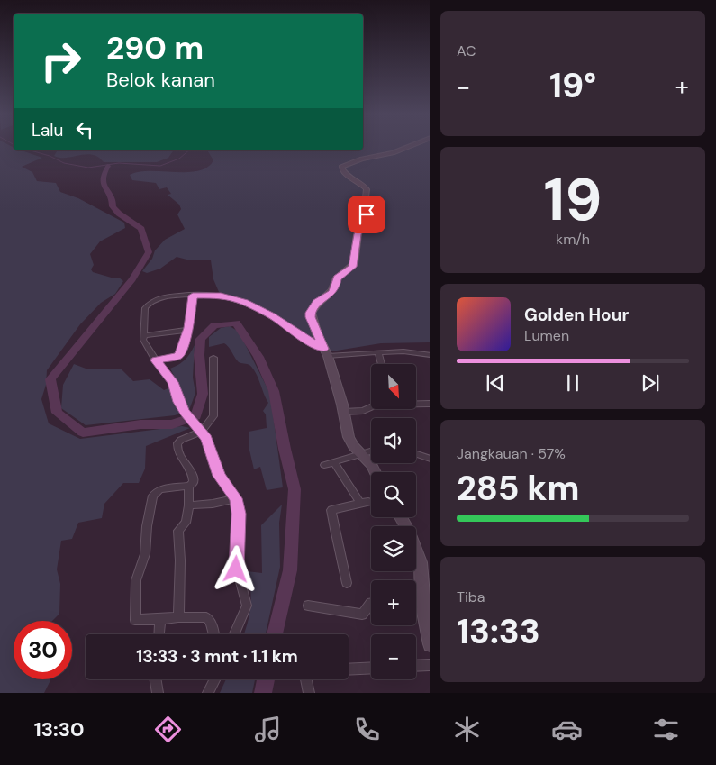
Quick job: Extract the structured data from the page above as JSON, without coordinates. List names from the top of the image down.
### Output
{
  "north": "bottom right",
  "page": {
    "tile": [
      "AC",
      ["19", "km/h"],
      ["Jangkauan · 57%", "285 km"],
      ["Tiba", "13:33"]
    ],
    "turn": ["290 m", "Belok kanan"],
    "heat": ["−", "19°", "+"],
    "then": "Lalu",
    "song": ["Golden Hour", "Lumen"],
    "map_buttons": ["+", "−"],
    "limit": "30",
    "trip": "13:33 · 3 mnt · 1.1 km",
    "tabs": "13:30"
  }
}
